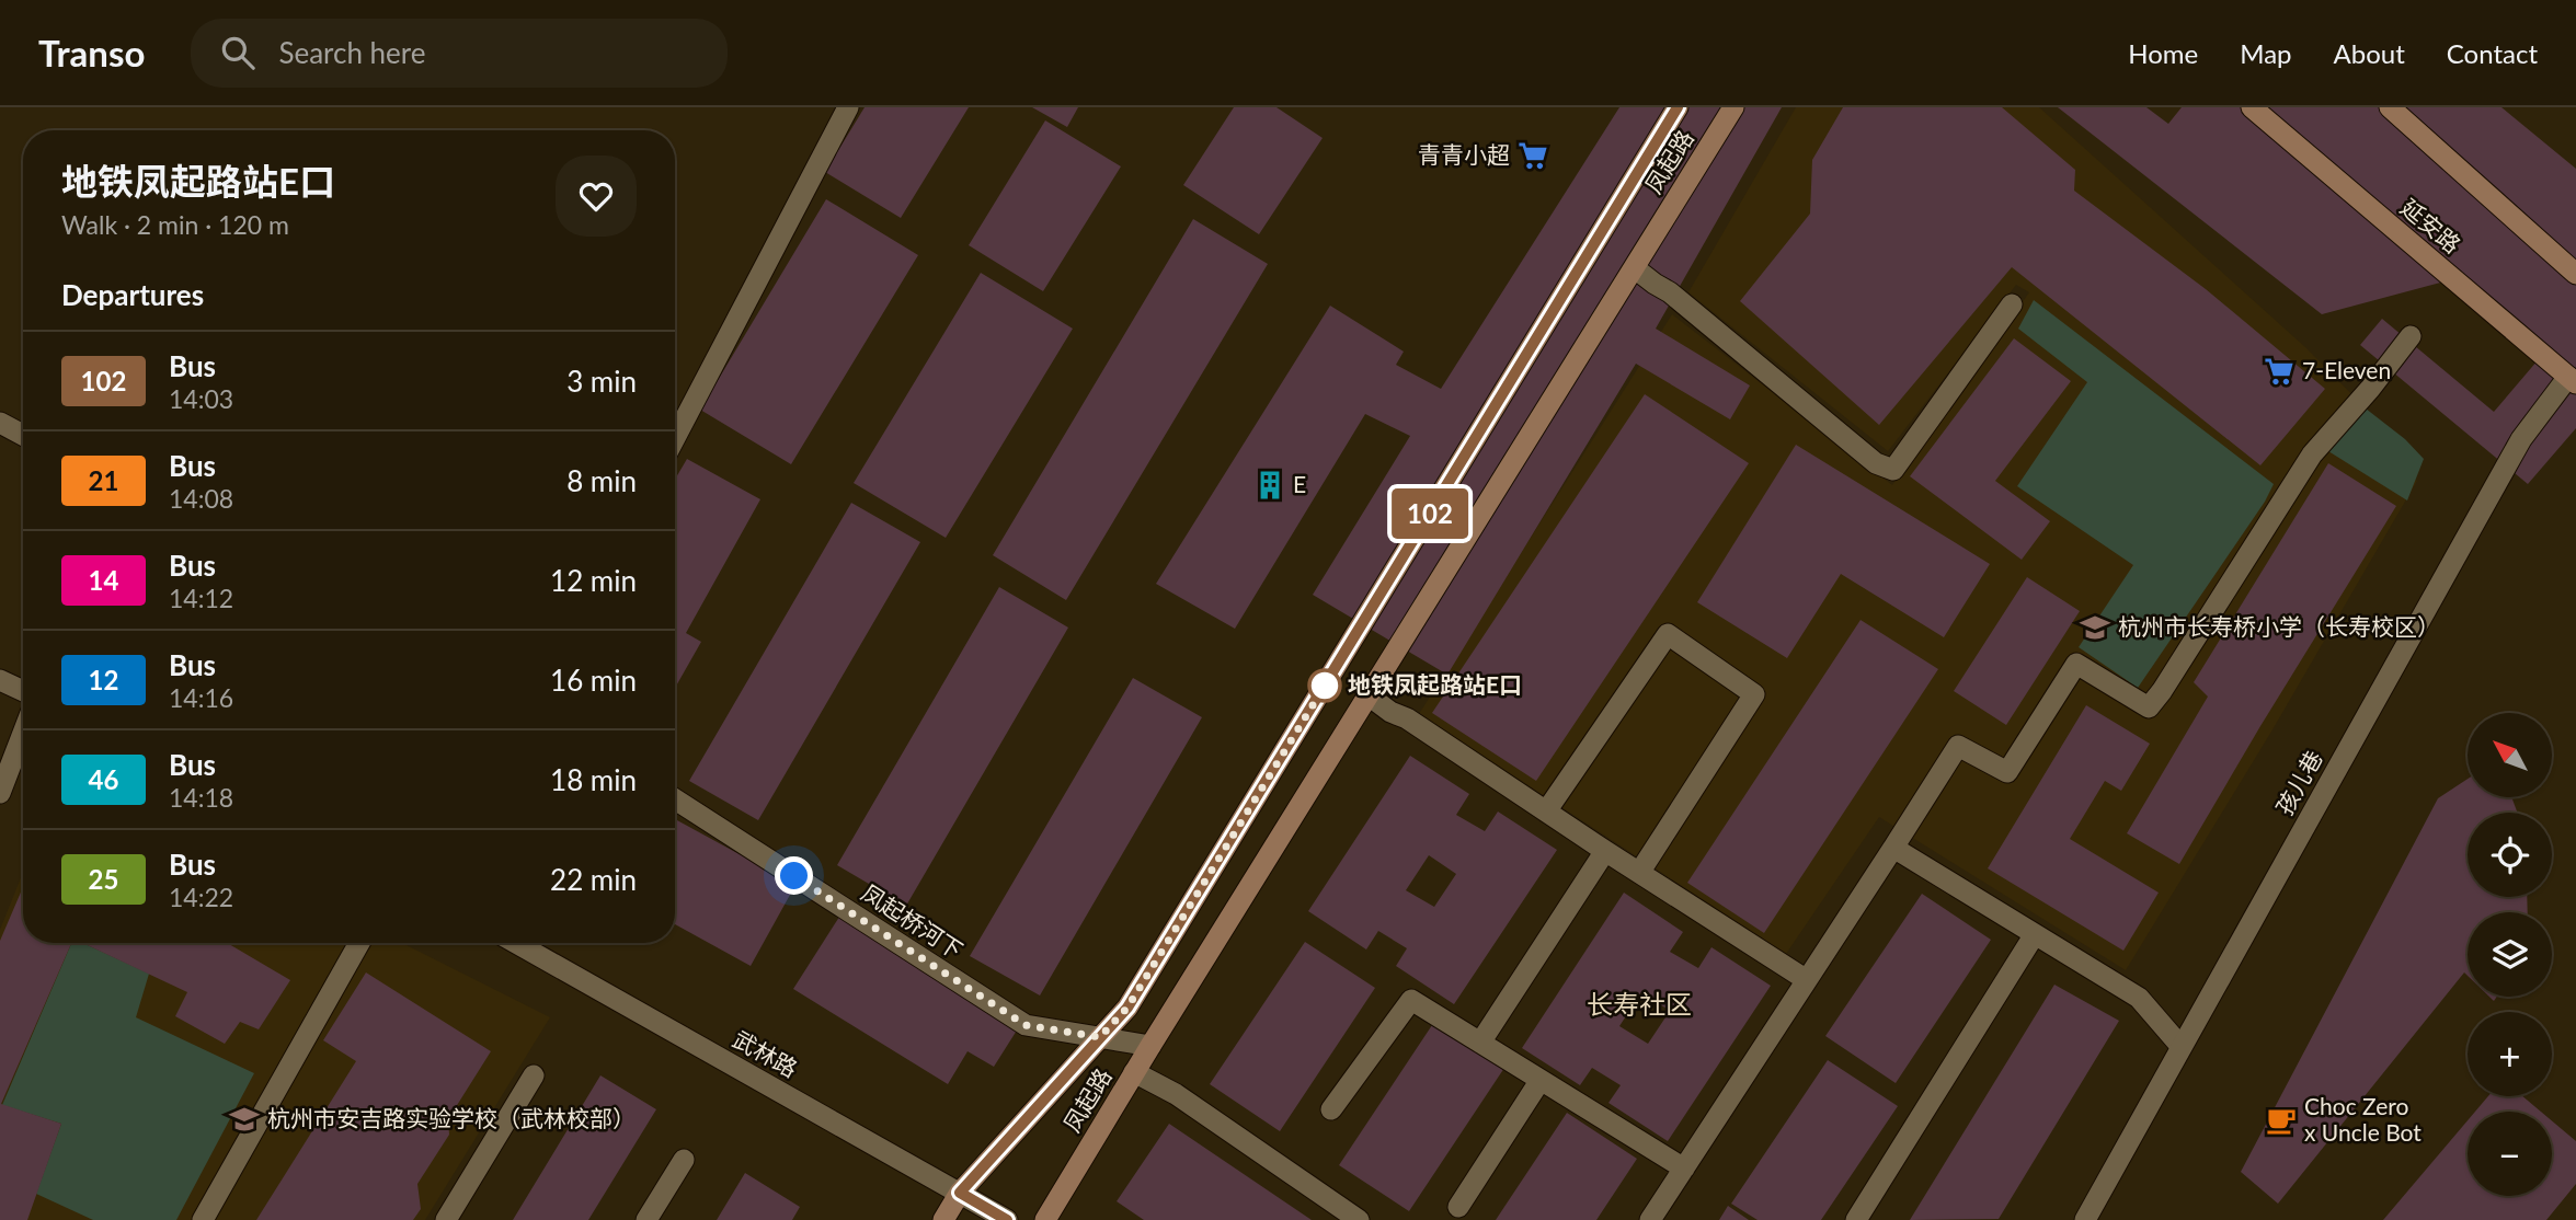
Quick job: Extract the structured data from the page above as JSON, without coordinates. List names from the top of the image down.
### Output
{
  "streets": {
    "main road": ["凤起路", "延安路"],
    "street": ["孩儿巷", "凤起桥河下", "武林路"]
  },
  "crossings": [
    ["凤起路", "凤起桥河下"],
    ["延安路", "孩儿巷"]
  ],
  "districts": ["长寿社区"],
  "places": {
    "supermarket": ["青青小超", "7-Eleven"],
    "building": ["E"],
    "school or university": ["杭州市长寿桥小学（长寿校区）", "杭州市安吉路实验学校（武林校部）"],
    "other": ["地铁凤起路站E口"],
    "cafe": ["Choc Zero x Uncle Bot"]
  },
  "lines": ["bus line 102"],
  "north": "top left",
  "page": {
    "header": "Transo",
    "search": "Search here",
    "nav": [
      "Home",
      "Map",
      "About",
      "Contact"
    ],
    "on_map": "102",
    "heading": [
      ["地铁凤起路站E口", "Walk · 2 min · 120 m"],
      "Departures"
    ],
    "list": [
      {
        "mark": "102",
        "name": "Bus",
        "note": "14:03",
        "value": "3 min"
      },
      {
        "mark": "21",
        "name": "Bus",
        "note": "14:08",
        "value": "8 min"
      },
      {
        "mark": "14",
        "name": "Bus",
        "note": "14:12",
        "value": "12 min"
      },
      {
        "mark": "12",
        "name": "Bus",
        "note": "14:16",
        "value": "16 min"
      },
      {
        "mark": "46",
        "name": "Bus",
        "note": "14:18",
        "value": "18 min"
      },
      {
        "mark": "25",
        "name": "Bus",
        "note": "14:22",
        "value": "22 min"
      }
    ],
    "map_buttons": ["+", "−"]
  }
}
